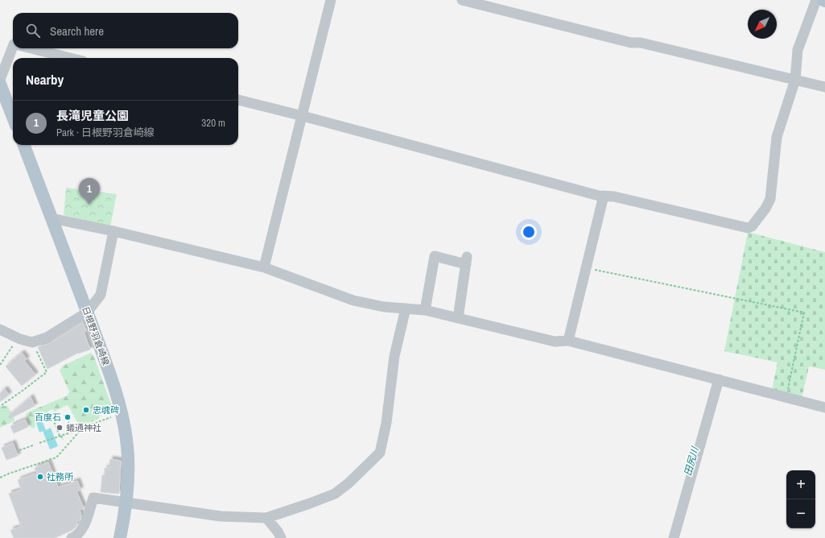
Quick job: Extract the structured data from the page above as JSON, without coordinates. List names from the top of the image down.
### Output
{
  "streets": {
    "main road": ["日根野羽倉崎線"]
  },
  "water": ["田尻川"],
  "places": [
    "忠魂碑",
    "百度石",
    "蟻通神社",
    "社務所"
  ],
  "north": "bottom left",
  "page": {
    "search": "Search here",
    "heading": "Nearby",
    "list": [
      {
        "mark": "1",
        "name": "長滝児童公園",
        "note": "Park · 日根野羽倉崎線",
        "value": "320 m"
      }
    ],
    "pins": "1",
    "map_buttons": ["+", "−"]
  }
}
